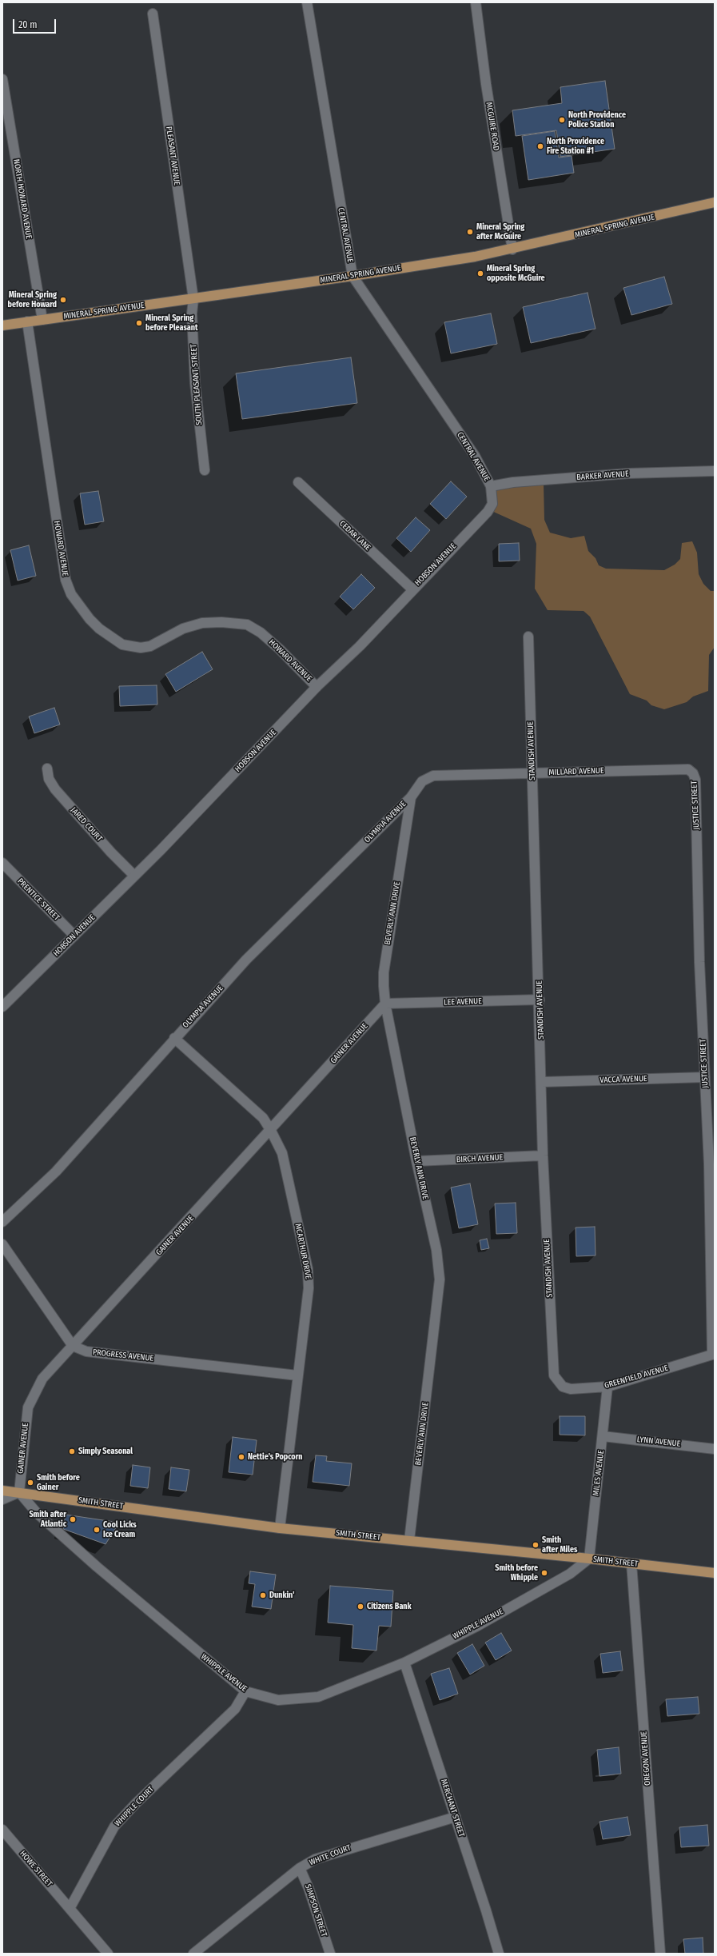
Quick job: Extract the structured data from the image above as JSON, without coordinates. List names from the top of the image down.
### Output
{
  "streets": {
    "main road": ["MINERAL SPRING AVENUE", "SMITH STREET"],
    "street": [
      "MCGUIRE ROAD",
      "PLEASANT AVENUE",
      "NORTH HOWARD AVENUE",
      "CENTRAL AVENUE",
      "SOUTH PLEASANT STREET",
      "BARKER AVENUE",
      "CEDAR LANE",
      "HOWARD AVENUE",
      "HOBSON AVENUE",
      "STANDISH AVENUE",
      "MILLARD AVENUE",
      "JUSTICE STREET",
      "OLYMPIA AVENUE",
      "JARED COURT",
      "PRENTICE STREET",
      "BEVERLY ANN DRIVE",
      "LEE AVENUE",
      "GAINER AVENUE",
      "VACCA AVENUE",
      "BIRCH AVENUE",
      "MCARTHUR DRIVE",
      "PROGRESS AVENUE",
      "GREENFIELD AVENUE",
      "LYNN AVENUE",
      "MILES AVENUE",
      "WHIPPLE AVENUE",
      "OREGON AVENUE",
      "WHIPPLE COURT",
      "MERCHANT STREET",
      "WHITE COURT",
      "HOWE STREET",
      "SIMPSON STREET"
    ]
  },
  "crossings": [
    ["MCGUIRE ROAD", "MINERAL SPRING AVENUE"],
    ["PLEASANT AVENUE", "MINERAL SPRING AVENUE"],
    ["PLEASANT AVENUE", "SOUTH PLEASANT STREET"],
    ["NORTH HOWARD AVENUE", "MINERAL SPRING AVENUE"],
    ["MINERAL SPRING AVENUE", "CENTRAL AVENUE"],
    ["MINERAL SPRING AVENUE", "SOUTH PLEASANT STREET"],
    ["MINERAL SPRING AVENUE", "HOWARD AVENUE"],
    ["CENTRAL AVENUE", "BARKER AVENUE"],
    ["CENTRAL AVENUE", "HOBSON AVENUE"],
    ["BARKER AVENUE", "HOBSON AVENUE"],
    ["CEDAR LANE", "HOBSON AVENUE"],
    ["HOWARD AVENUE", "HOBSON AVENUE"],
    ["HOBSON AVENUE", "JARED COURT"],
    ["HOBSON AVENUE", "PRENTICE STREET"],
    ["STANDISH AVENUE", "MILLARD AVENUE"],
    ["STANDISH AVENUE", "LEE AVENUE"],
    ["STANDISH AVENUE", "VACCA AVENUE"],
    ["STANDISH AVENUE", "BIRCH AVENUE"],
    ["STANDISH AVENUE", "GREENFIELD AVENUE"],
    ["MILLARD AVENUE", "JUSTICE STREET"],
    ["MILLARD AVENUE", "OLYMPIA AVENUE"],
    ["MILLARD AVENUE", "BEVERLY ANN DRIVE"],
    ["JUSTICE STREET", "VACCA AVENUE"],
    ["JUSTICE STREET", "GREENFIELD AVENUE"],
    ["OLYMPIA AVENUE", "BEVERLY ANN DRIVE"],
    ["OLYMPIA AVENUE", "MCARTHUR DRIVE"],
    ["BEVERLY ANN DRIVE", "LEE AVENUE"],
    ["BEVERLY ANN DRIVE", "GAINER AVENUE"],
    ["BEVERLY ANN DRIVE", "BIRCH AVENUE"],
    ["BEVERLY ANN DRIVE", "SMITH STREET"],
    ["LEE AVENUE", "GAINER AVENUE"],
    ["GAINER AVENUE", "MCARTHUR DRIVE"],
    ["GAINER AVENUE", "PROGRESS AVENUE"],
    ["GAINER AVENUE", "SMITH STREET"],
    ["GAINER AVENUE", "WHIPPLE AVENUE"],
    ["MCARTHUR DRIVE", "PROGRESS AVENUE"],
    ["MCARTHUR DRIVE", "SMITH STREET"],
    ["GREENFIELD AVENUE", "MILES AVENUE"],
    ["LYNN AVENUE", "MILES AVENUE"],
    ["MILES AVENUE", "SMITH STREET"],
    ["MILES AVENUE", "WHIPPLE AVENUE"],
    ["SMITH STREET", "WHIPPLE AVENUE"],
    ["SMITH STREET", "OREGON AVENUE"],
    ["WHIPPLE AVENUE", "WHIPPLE COURT"],
    ["WHIPPLE AVENUE", "MERCHANT STREET"],
    ["WHIPPLE COURT", "HOWE STREET"],
    ["MERCHANT STREET", "WHITE COURT"],
    ["WHITE COURT", "SIMPSON STREET"]
  ],
  "places": [
    "North Providence Police Station",
    "North Providence Fire Station #1",
    "Mineral Spring after McGuire",
    "Mineral Spring opposite McGuire",
    "Mineral Spring before Howard",
    "Mineral Spring before Pleasant",
    "Simply Seasonal",
    "Nettie's Popcorn",
    "Smith before Gainer",
    "Smith after Atlantic",
    "Cool Licks Ice Cream",
    "Smith after Miles",
    "Smith before Whipple",
    "Dunkin'",
    "Citizens Bank"
  ],
  "scale_bar": "20 m"
}
